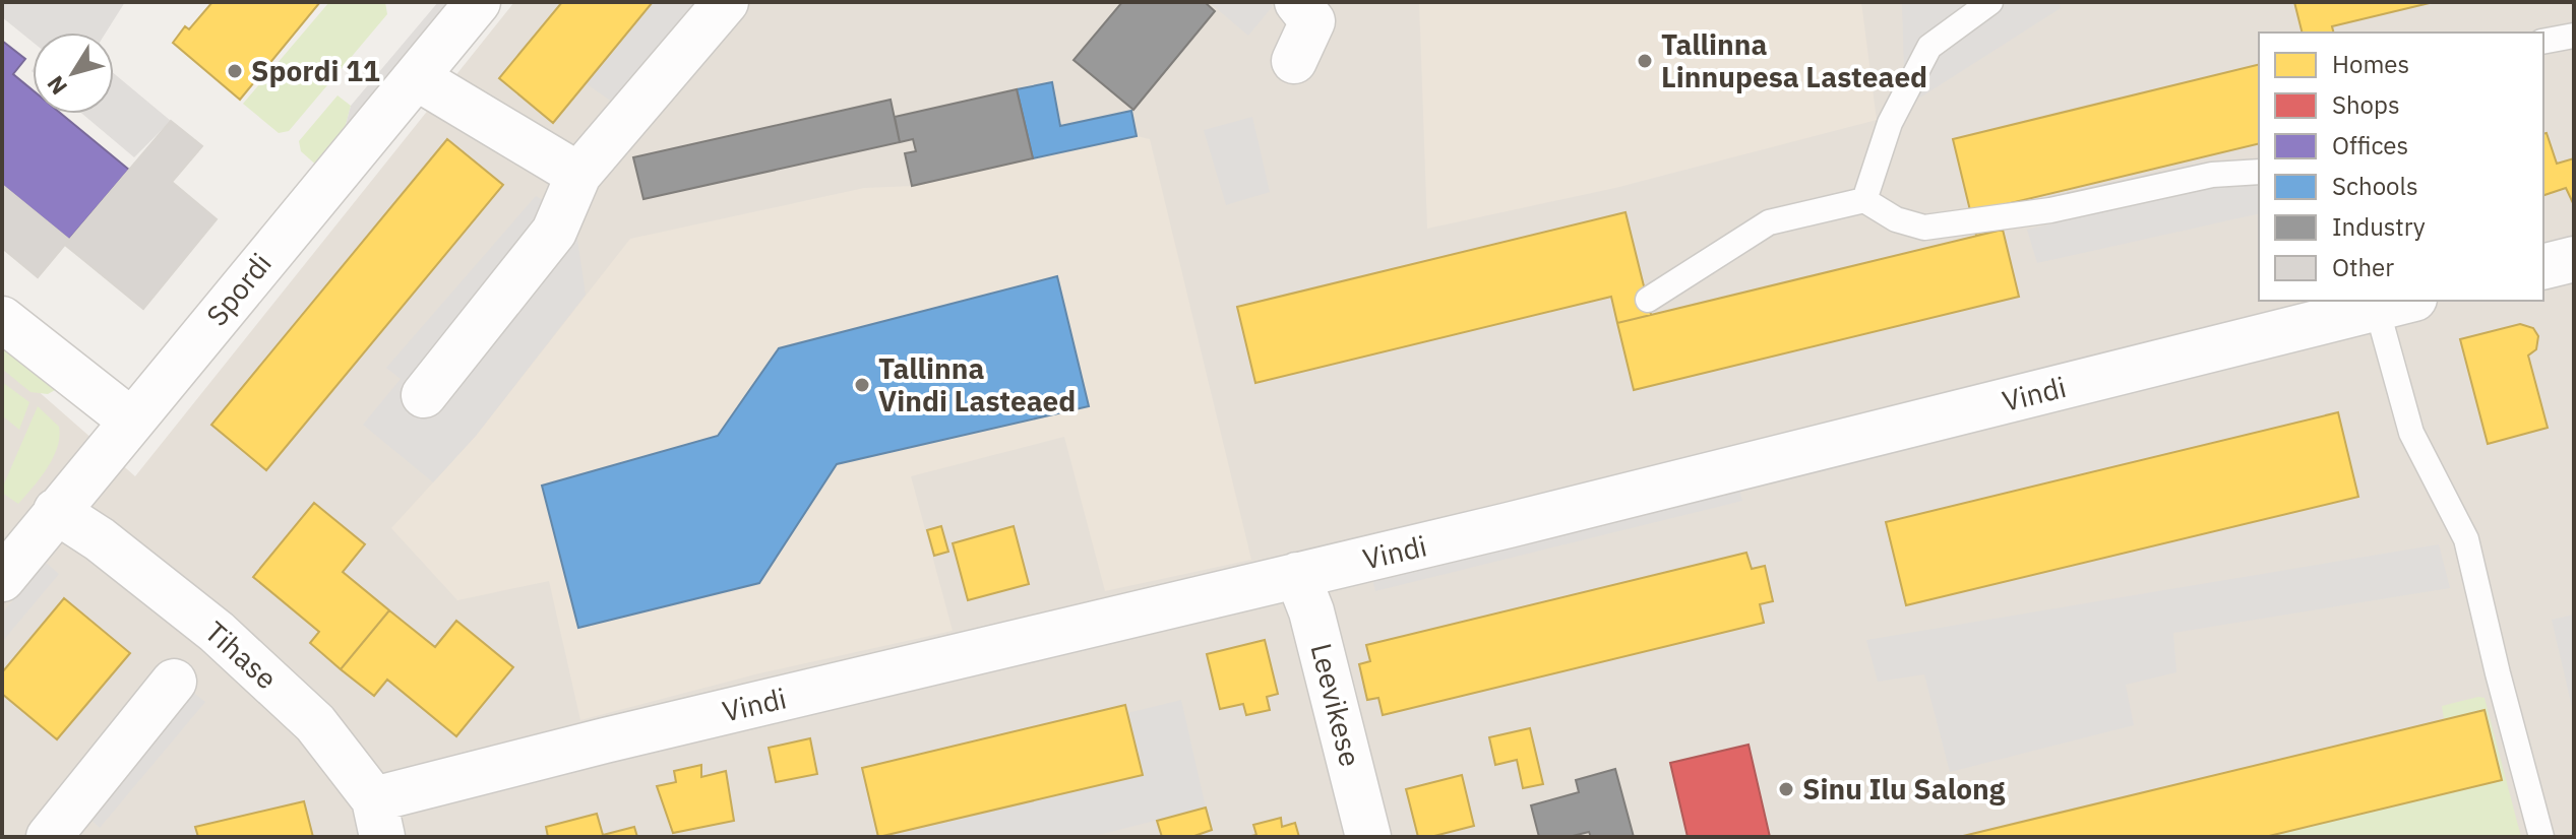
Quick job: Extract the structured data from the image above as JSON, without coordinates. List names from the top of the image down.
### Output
{
  "streets": {
    "street": [
      "Spordi",
      "Vindi",
      "Tihase",
      "Leevikese"
    ]
  },
  "crossings": [
    ["Spordi", "Tihase"],
    ["Vindi", "Tihase"],
    ["Vindi", "Leevikese"]
  ],
  "places": [
    "Tallinna Linnupesa Lasteaed",
    "Spordi 11",
    "Tallinna Vindi Lasteaed",
    "Sinu Ilu Salong"
  ],
  "legend": [
    "Homes",
    "Shops",
    "Offices",
    "Schools",
    "Industry",
    "Other"
  ],
  "north": "bottom left"
}
